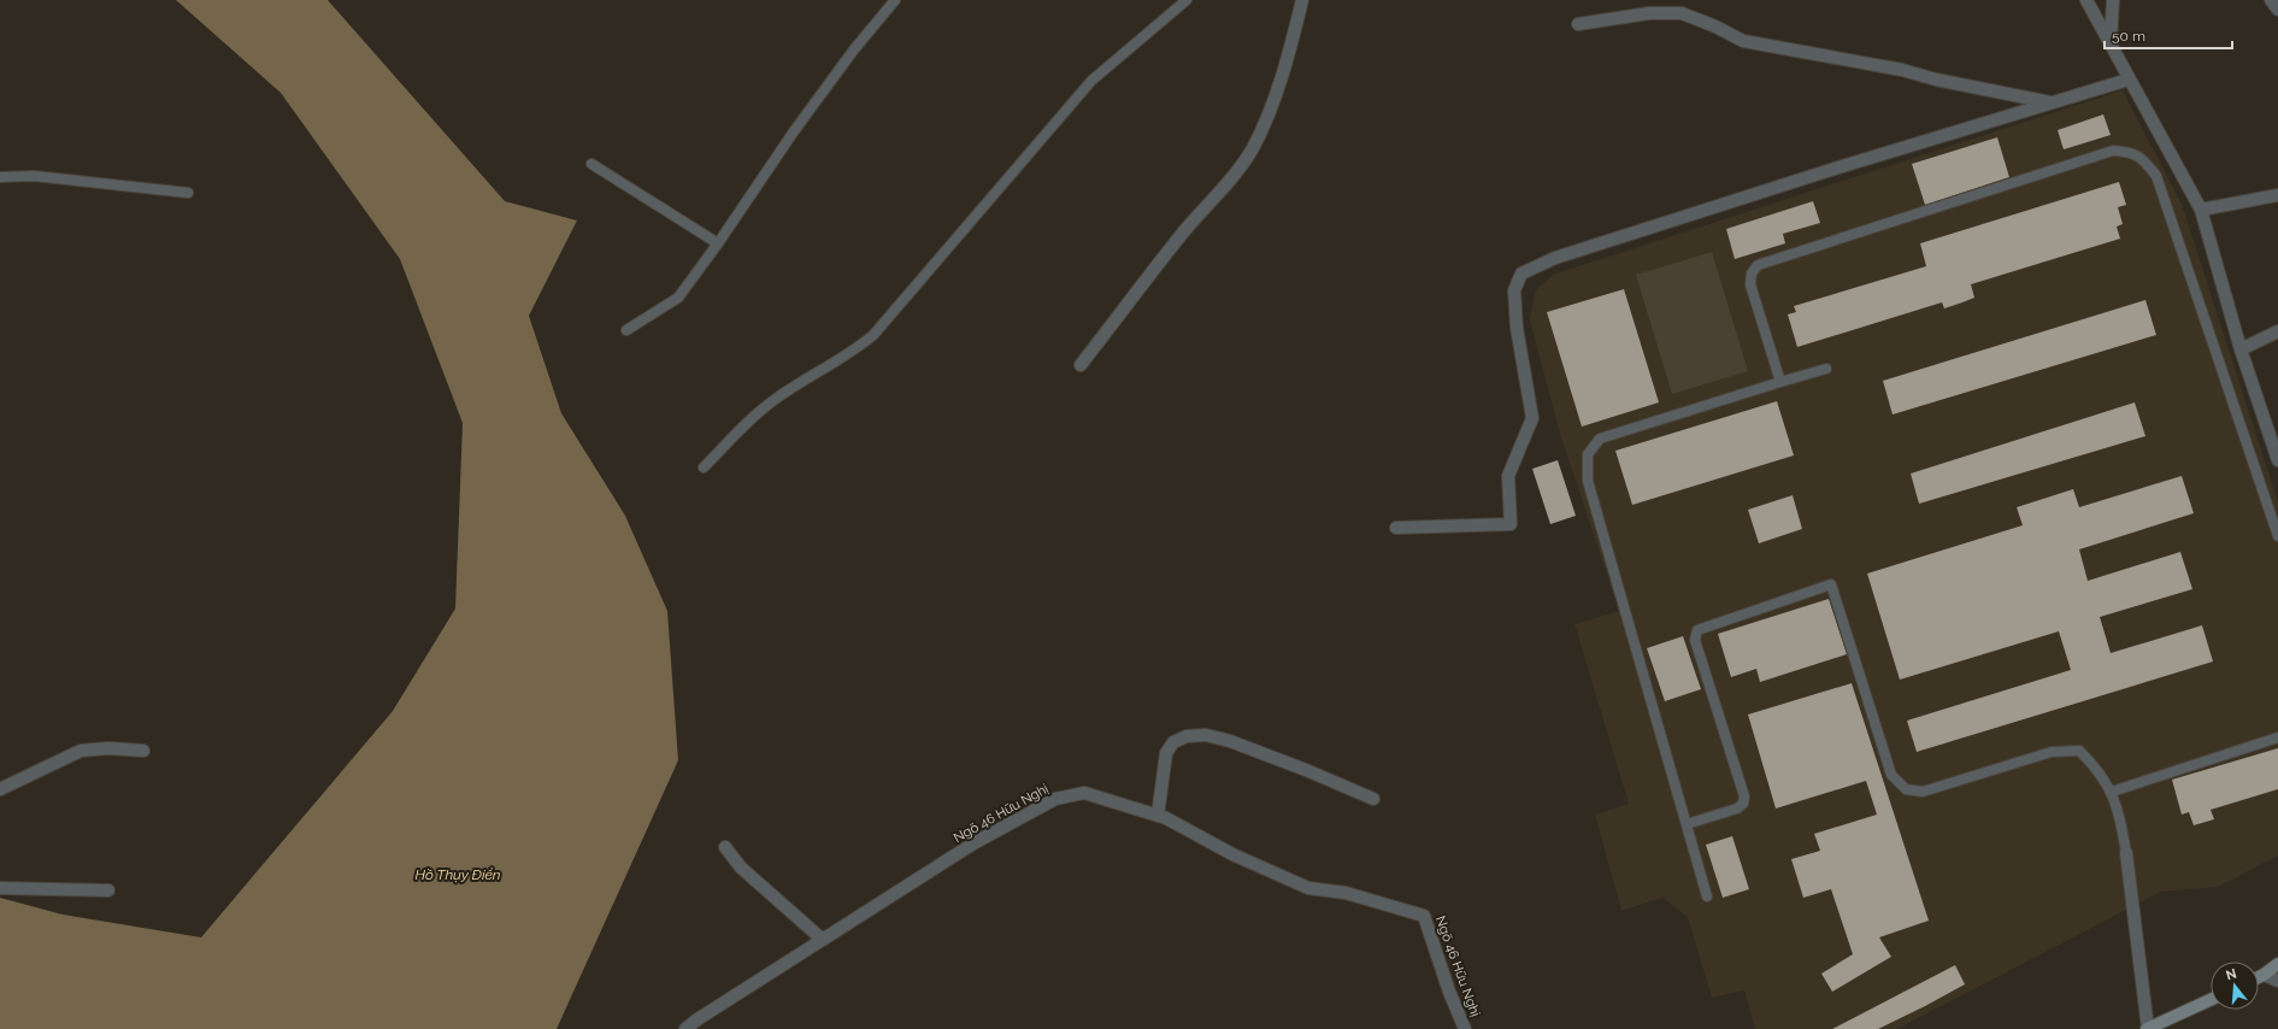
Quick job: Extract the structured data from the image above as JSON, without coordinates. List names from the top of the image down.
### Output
{
  "streets": {
    "street": ["Ngõ 46 Hữu Nghị"]
  },
  "water": ["Hồ Thụy Điển"],
  "scale_bar": "50 m",
  "north": "top"
}
